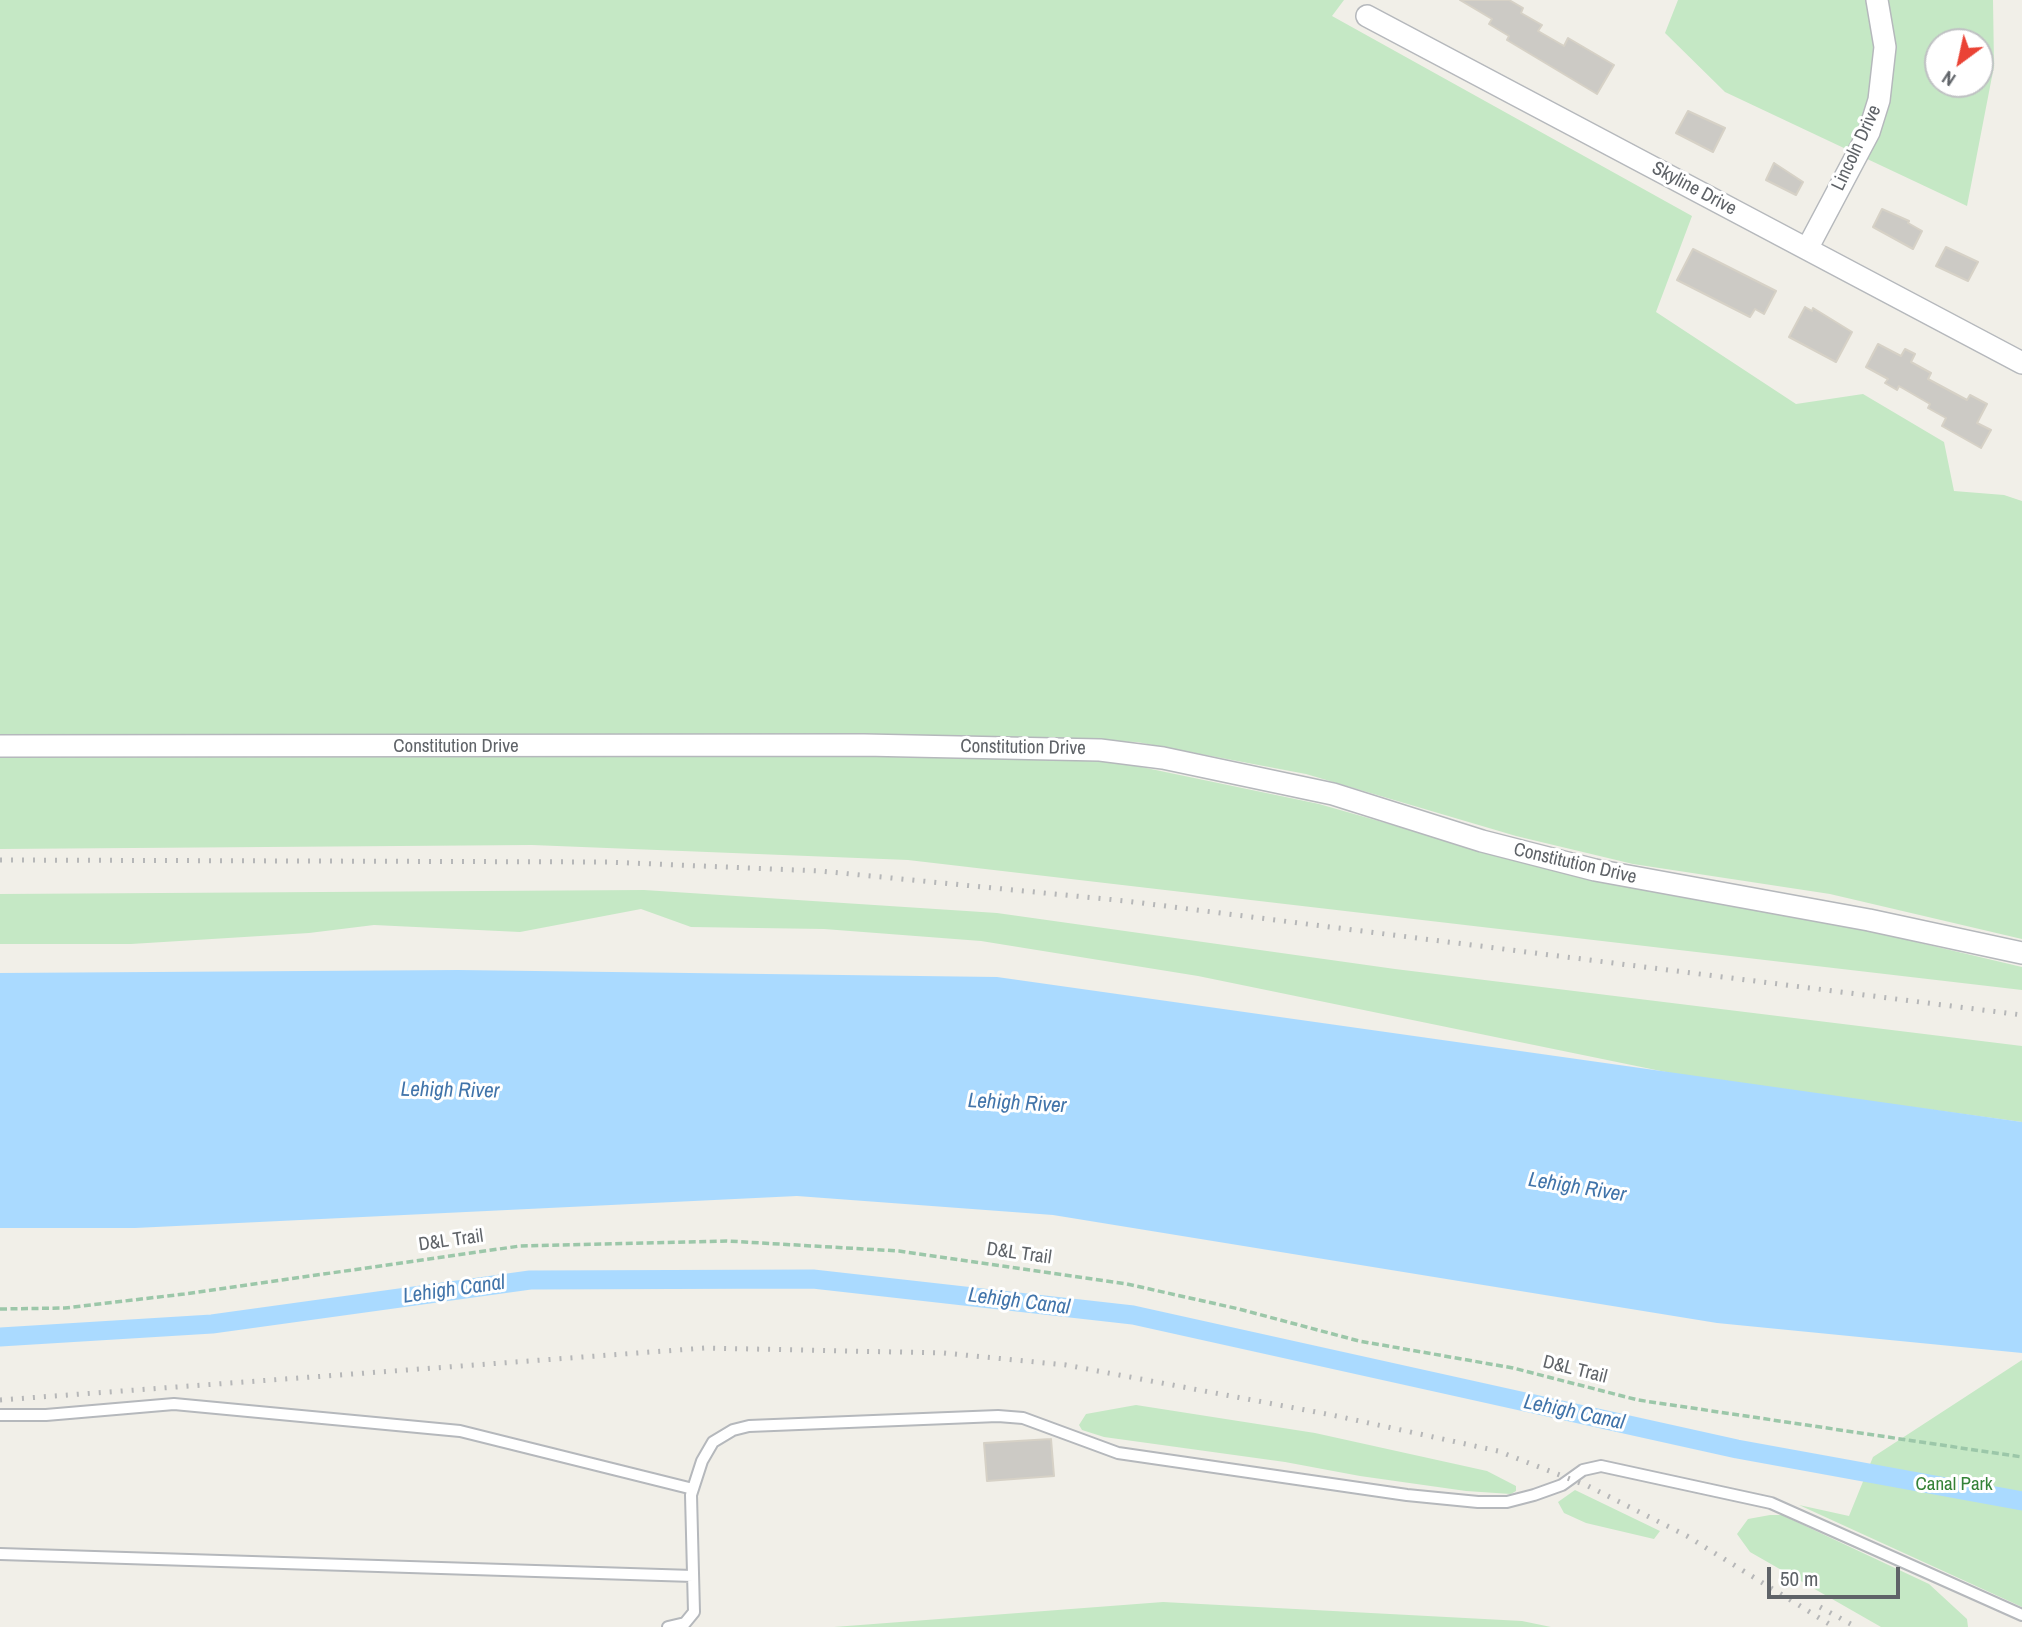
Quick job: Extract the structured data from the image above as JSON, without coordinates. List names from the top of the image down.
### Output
{
  "streets": {
    "street": ["Lincoln Drive", "Skyline Drive", "Constitution Drive"],
    "path": ["D&L Trail"]
  },
  "crossings": [
    ["Lincoln Drive", "Skyline Drive"]
  ],
  "water": ["Lehigh River", "Lehigh Canal"],
  "parks": ["Canal Park"],
  "scale_bar": "50 m",
  "north": "bottom left"
}
